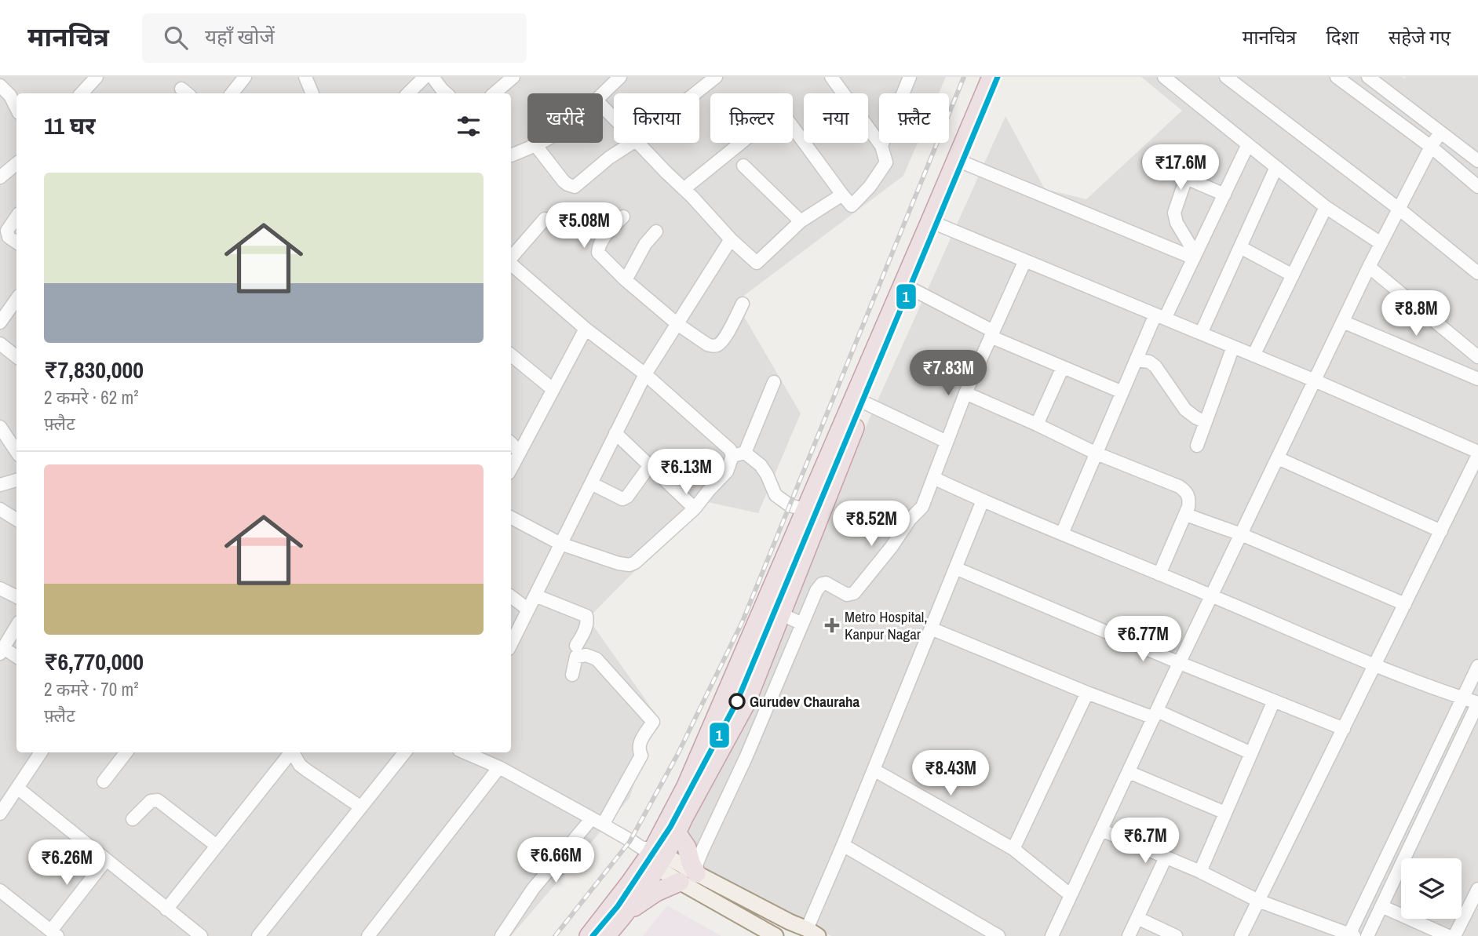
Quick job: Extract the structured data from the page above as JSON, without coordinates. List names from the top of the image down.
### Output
{
  "places": {
    "health": ["Metro Hospital, Kanpur Nagar"],
    "other": ["Gurudev Chauraha"]
  },
  "lines": ["transit line 1"],
  "page": {
    "header": "मानचित्र",
    "search": "यहाँ खोजें",
    "nav": ["मानचित्र", "दिशा", "सहेजे गए"],
    "chip": [
      "खरीदें",
      "किराया",
      "फ़िल्टर",
      "नया",
      "फ़्लैट"
    ],
    "heading": "11 घर",
    "price": [
      "₹17.6M",
      "₹5.08M",
      "₹8.8M",
      "₹7.83M",
      "₹6.13M",
      "₹8.52M",
      "₹6.77M",
      "₹8.43M",
      "₹6.7M",
      "₹6.66M",
      "₹6.26M"
    ],
    "list": [
      {
        "name": "₹7,830,000",
        "note": "2 कमरे · 62 m² · फ़्लैट"
      },
      {
        "name": "₹6,770,000",
        "note": "2 कमरे · 70 m² · फ़्लैट"
      }
    ]
  }
}
